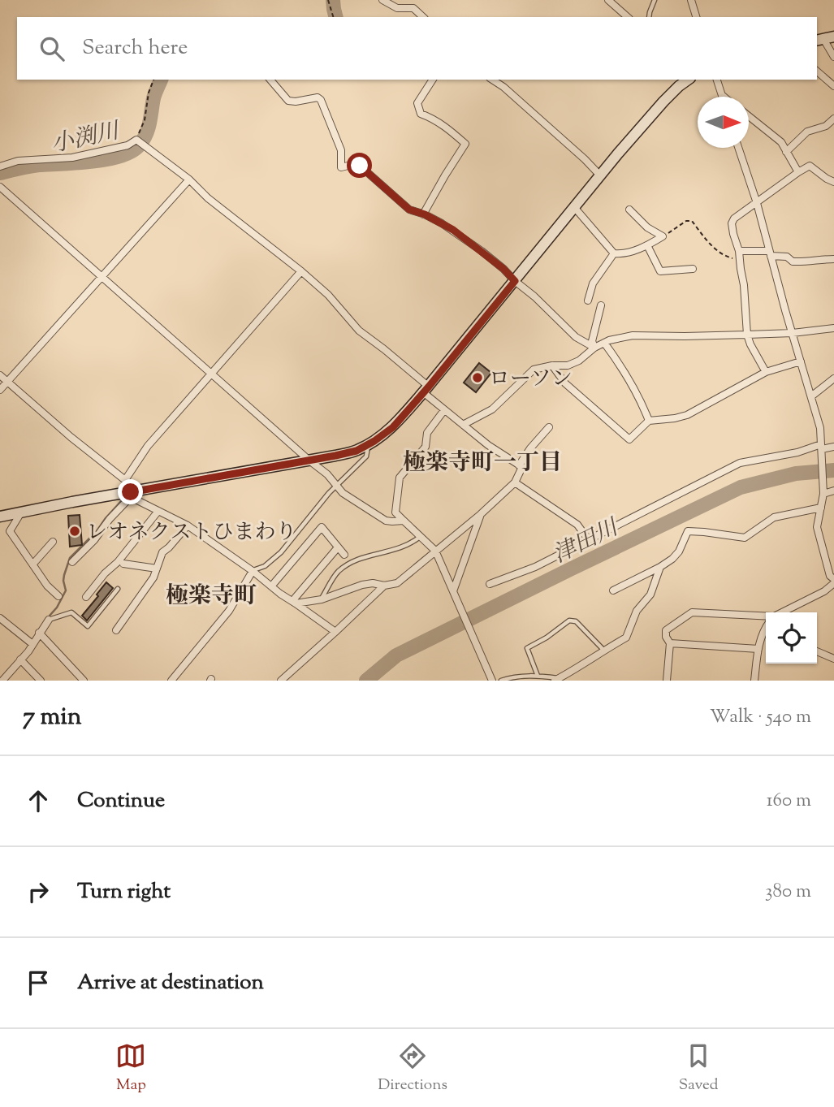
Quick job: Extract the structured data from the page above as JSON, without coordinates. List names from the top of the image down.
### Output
{
  "districts": ["極楽寺町一丁目", "極楽寺町"],
  "water": ["小渕川", "津田川"],
  "places": ["ローソン", "レオネクストひまわり"],
  "north": "right",
  "page": {
    "search": "Search here",
    "heading": ["7 min", "Walk · 540 m"],
    "list": [
      ["Continue", "160 m"],
      ["Turn right", "380 m"],
      "Arrive at destination"
    ],
    "nav": ["Map", "Directions", "Saved"]
  }
}
